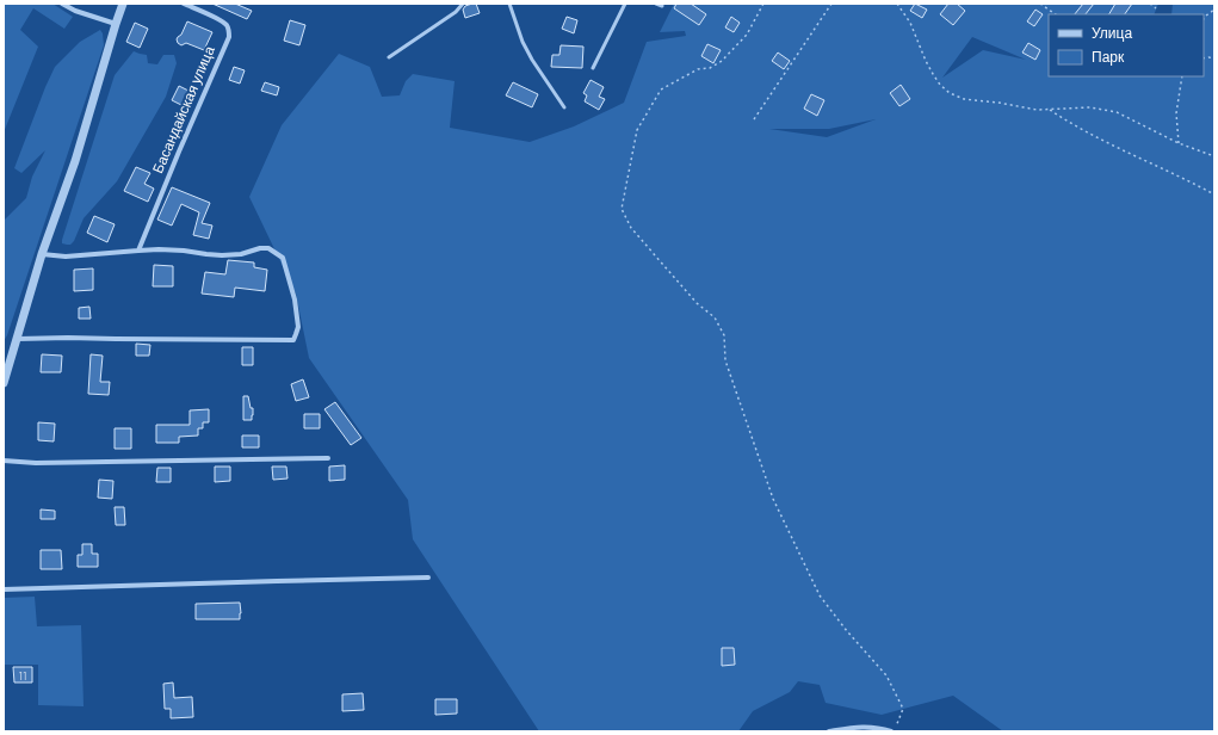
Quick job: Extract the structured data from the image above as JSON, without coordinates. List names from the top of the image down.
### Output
{
  "streets": {
    "street": ["Басандайская улица"]
  },
  "house_numbers": ["11"],
  "legend": ["Улица", "Парк"]
}
